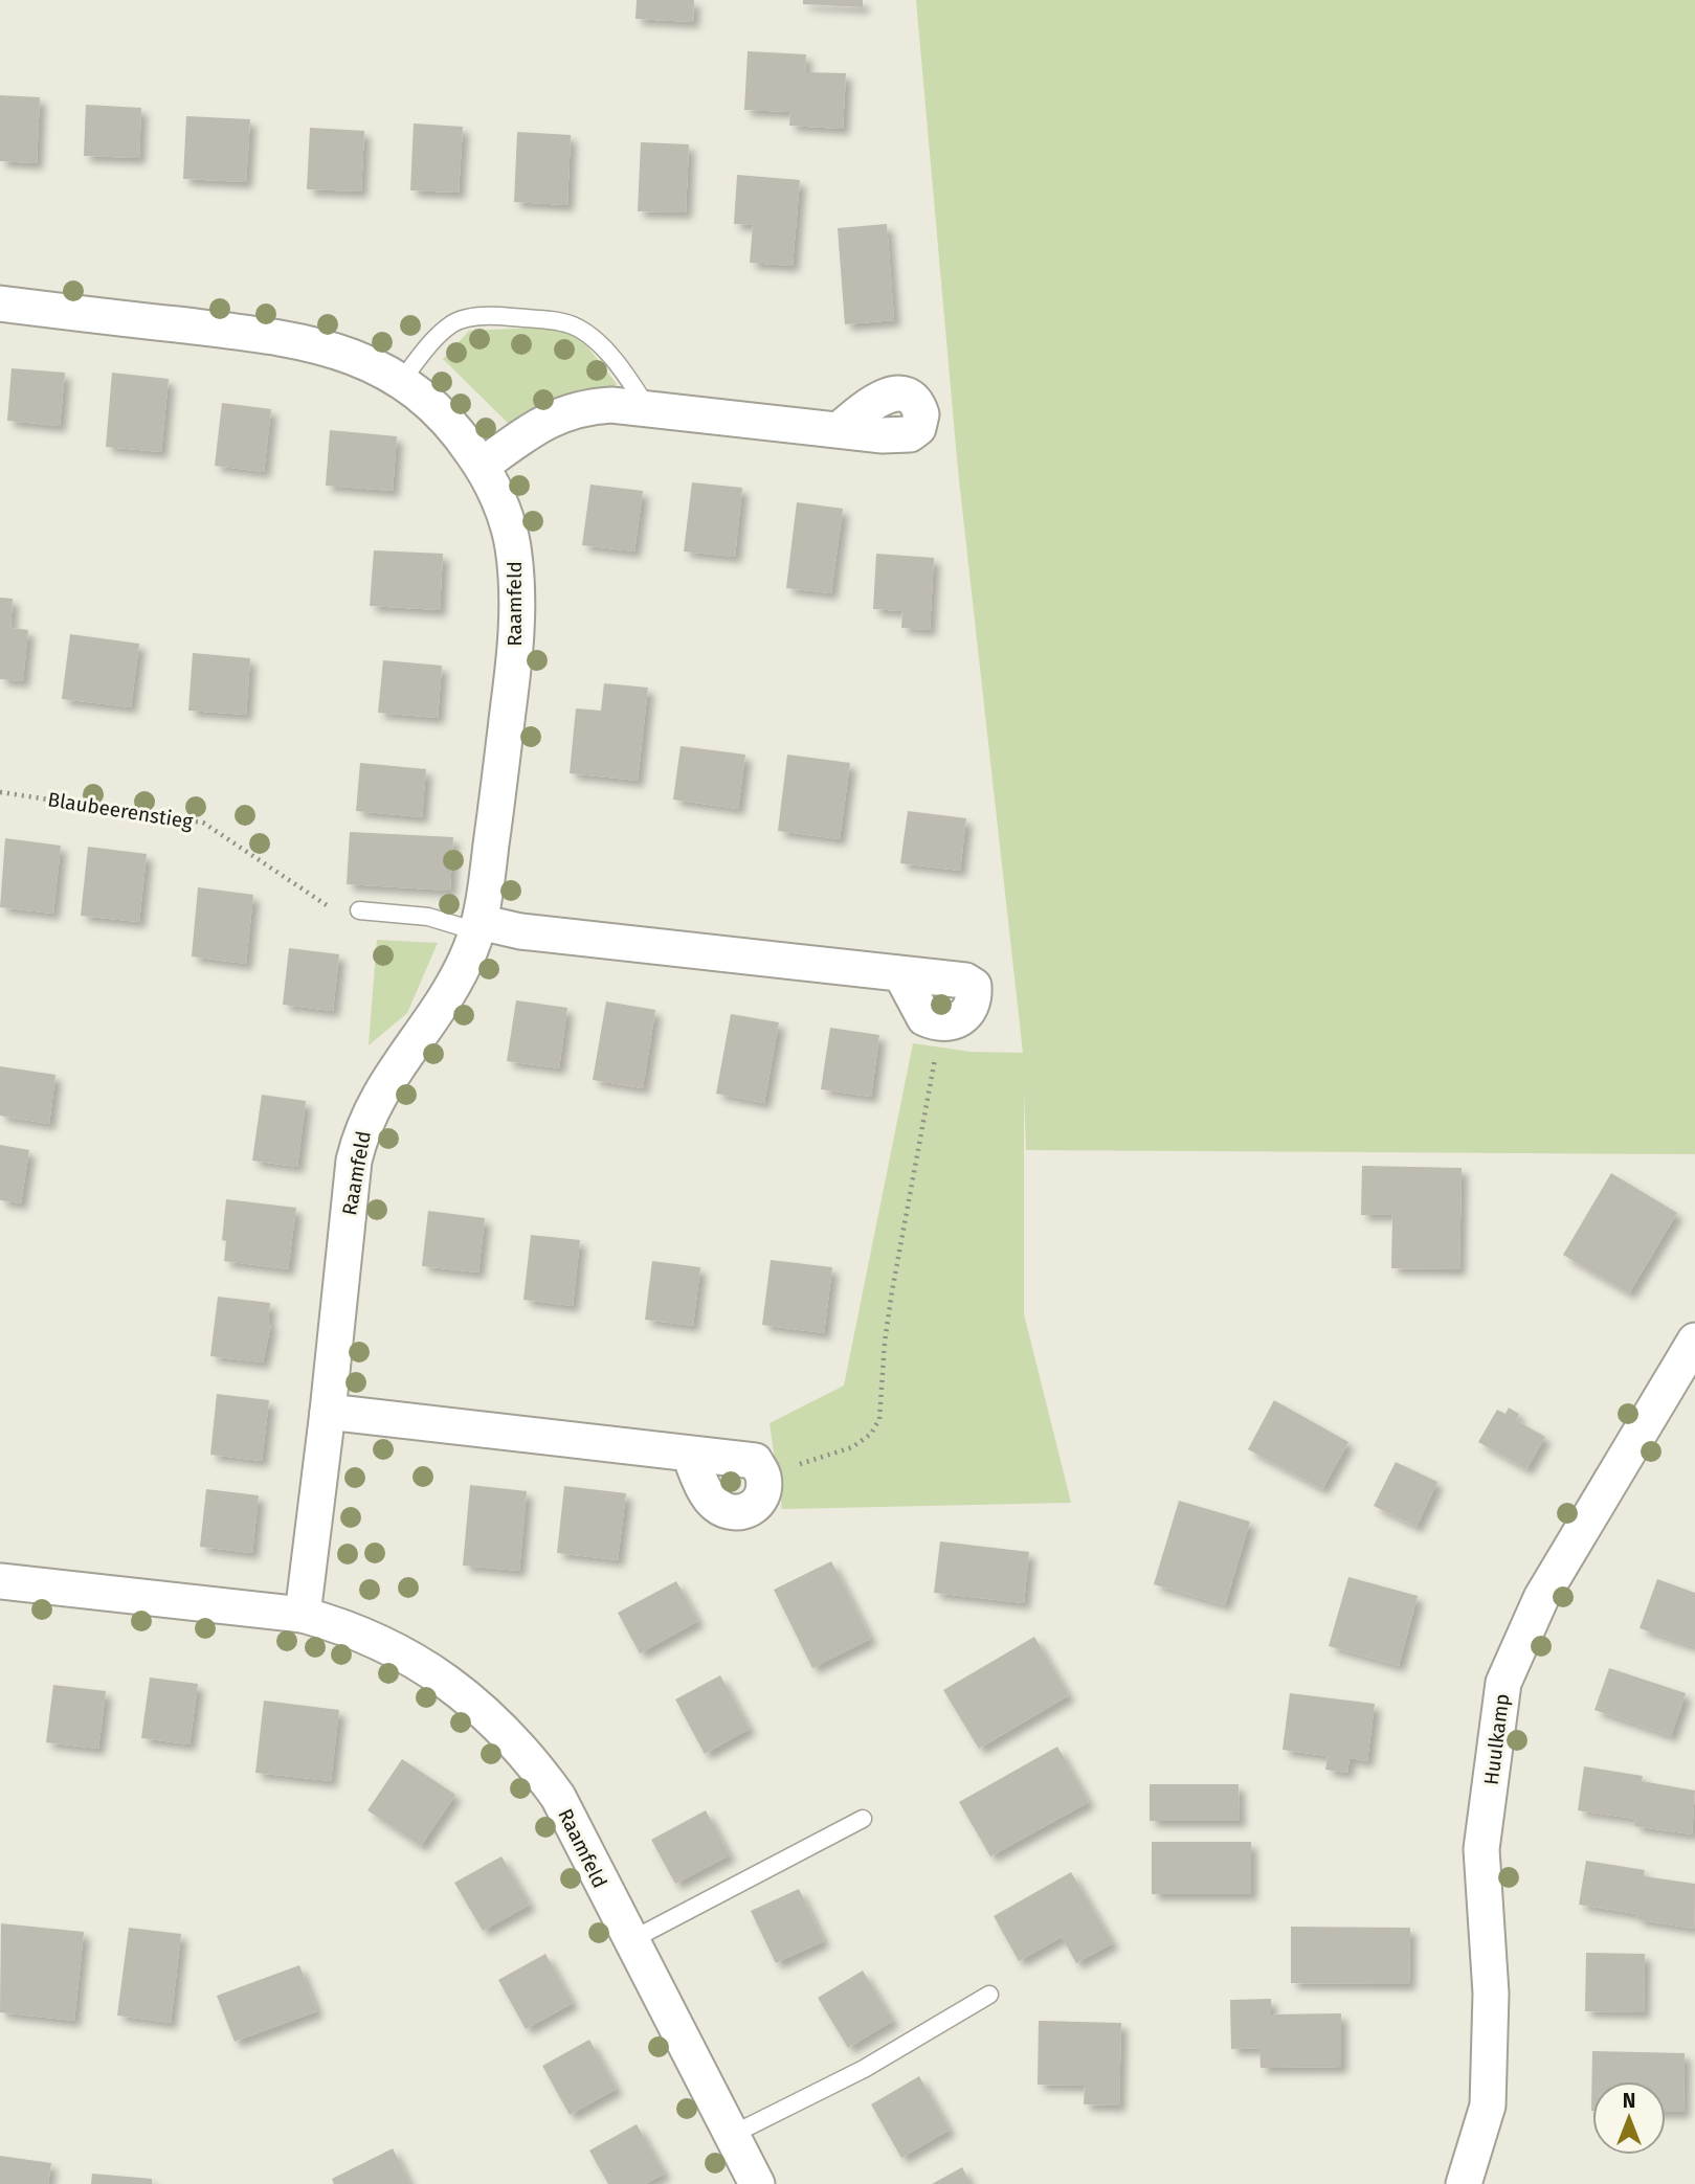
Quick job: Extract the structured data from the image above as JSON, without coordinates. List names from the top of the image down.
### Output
{
  "streets": {
    "street": ["Raamfeld", "Huulkamp"],
    "path": ["Blaubeerenstieg"]
  },
  "north": "top"
}
